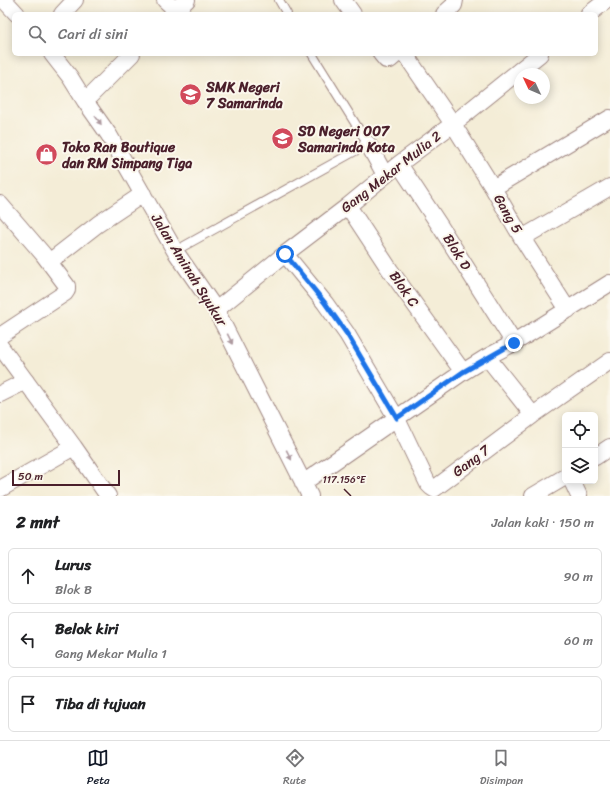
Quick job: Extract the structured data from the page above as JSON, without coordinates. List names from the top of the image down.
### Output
{
  "streets": {
    "street": [
      "Gang Mekar Mulia 2",
      "Gang 5",
      "Blok D",
      "Jalan Aminah Syukur",
      "Blok C",
      "Gang 7"
    ]
  },
  "crossings": [
    ["Gang Mekar Mulia 2", "Gang 5"],
    ["Gang Mekar Mulia 2", "Blok D"],
    ["Gang Mekar Mulia 2", "Jalan Aminah Syukur"],
    ["Gang Mekar Mulia 2", "Blok C"]
  ],
  "places": {
    "school or university": ["SMK Negeri 7 Samarinda", "SD Negeri 007 Samarinda Kota"],
    "shop": ["Toko Ran Boutique dan RM Simpang Tiga"]
  },
  "scale_bar": "50 m",
  "north": "top left",
  "page": {
    "search": "Cari di sini",
    "scale": "50 m",
    "heading": ["2 mnt", "Jalan kaki · 150 m"],
    "list": [
      ["Lurus", "Blok B", "90 m"],
      ["Belok kiri", "Gang Mekar Mulia 1", "60 m"],
      "Tiba di tujuan"
    ],
    "nav": ["Peta", "Rute", "Disimpan"]
  },
  "coordinates": ["117.156°E"]
}
